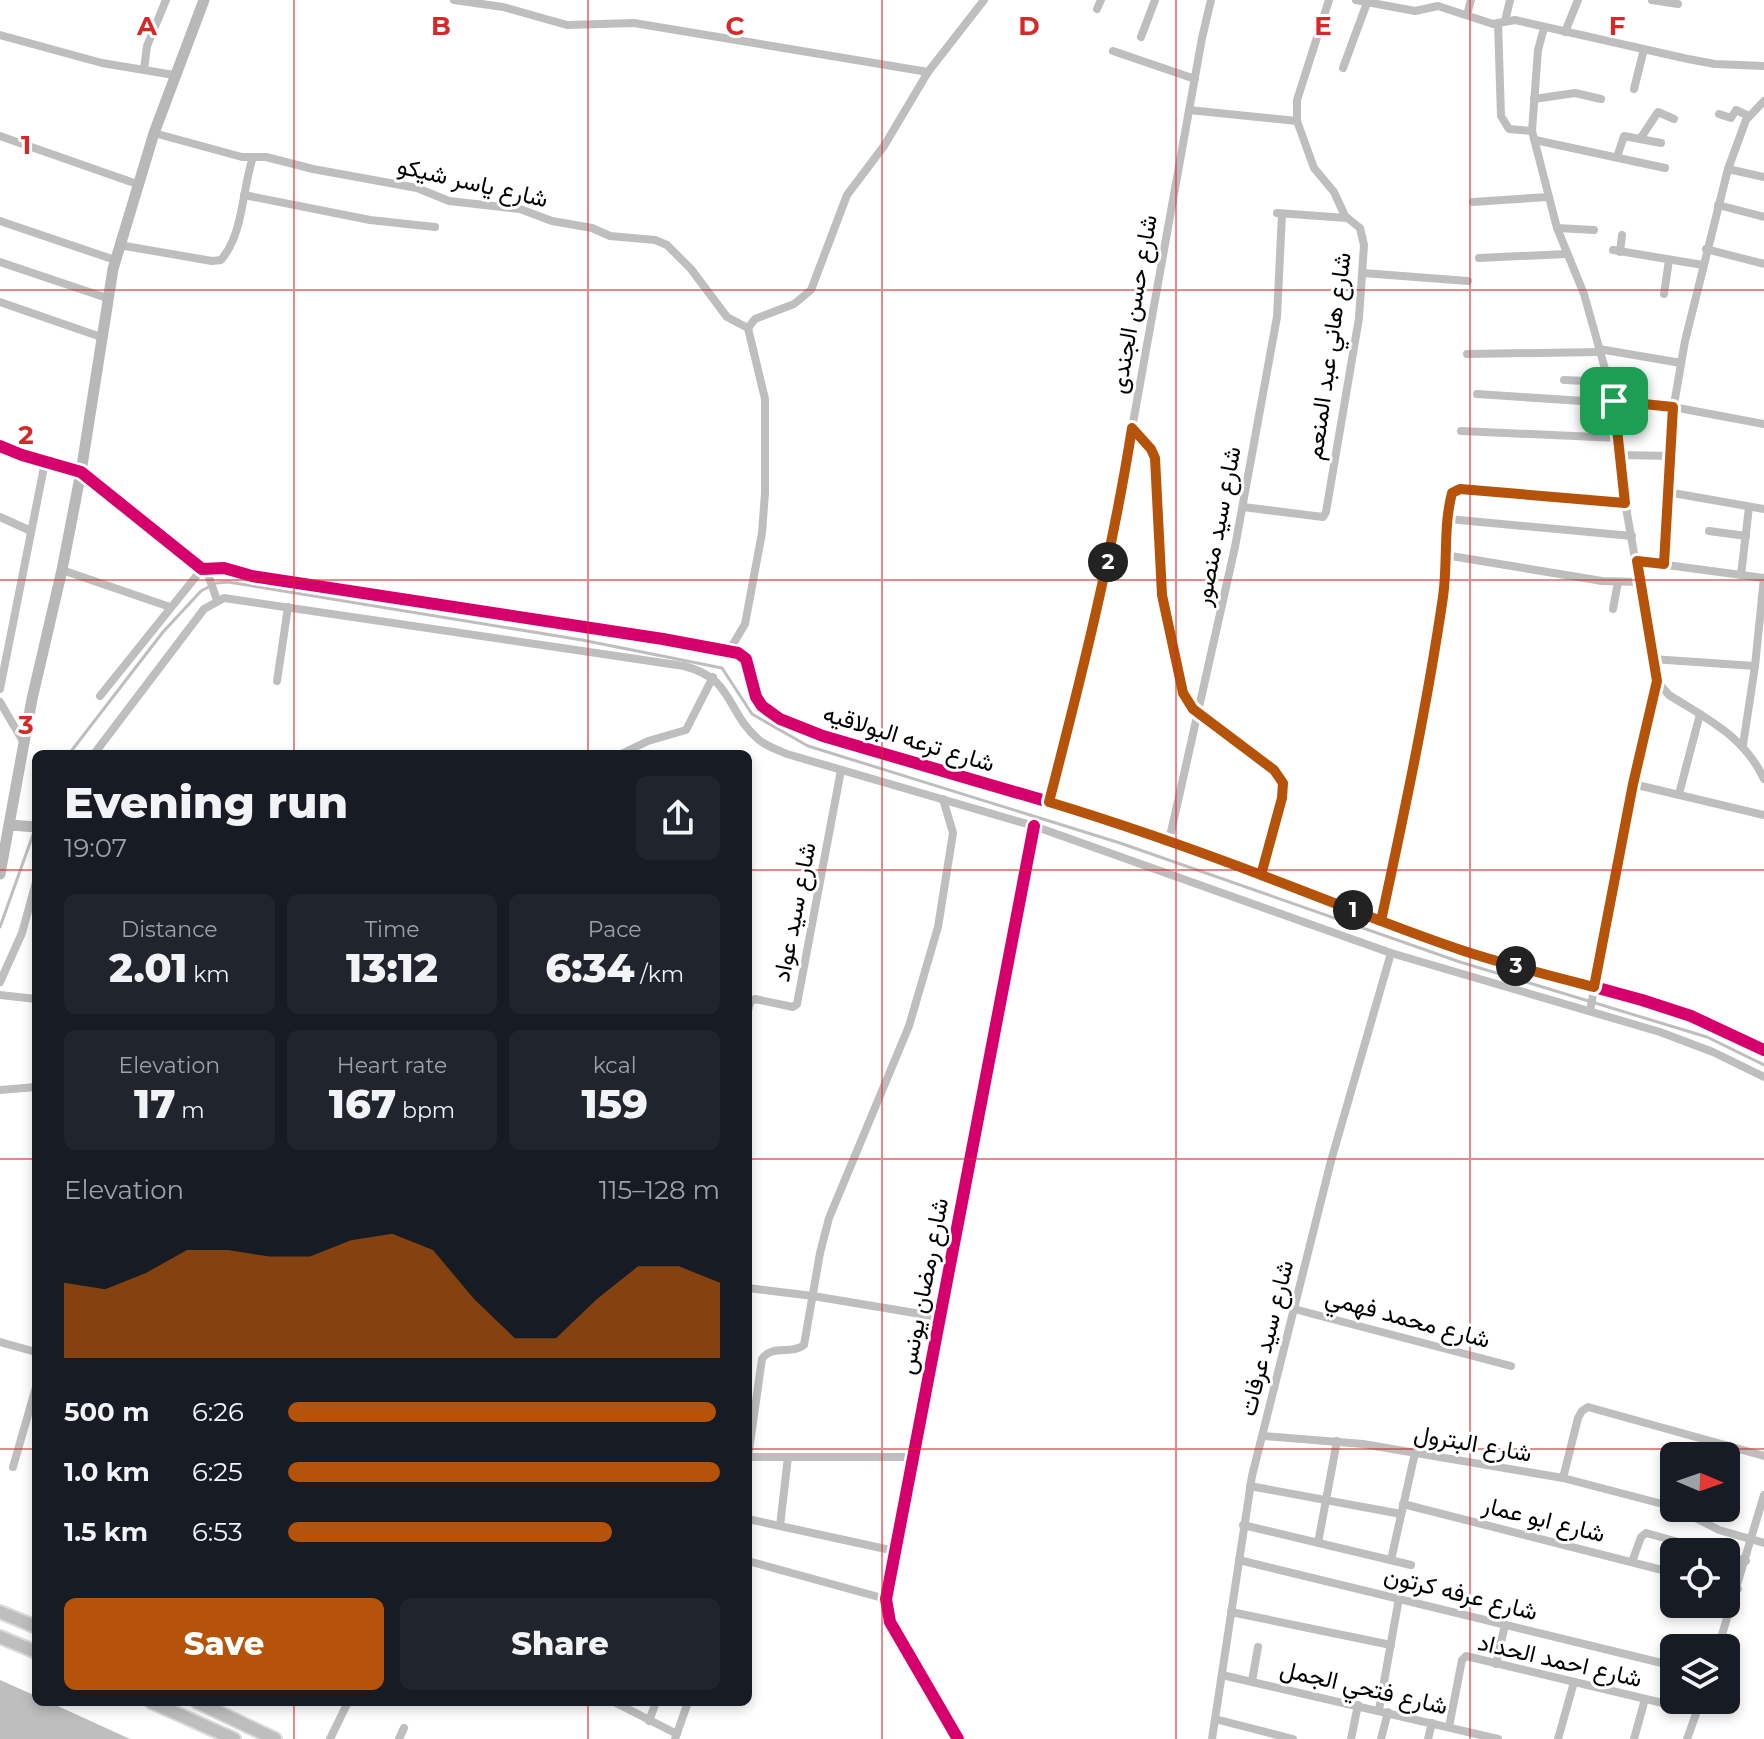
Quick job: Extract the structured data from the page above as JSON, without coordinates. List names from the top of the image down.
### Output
{
  "streets": {
    "street": [
      "شارع ياسر شيكو",
      "شارع حسن الجندى",
      "شارع هاني عبد المنعم",
      "شارع سيد منصور",
      "شارع ترعه البولاقيه",
      "شارع سيد عواد",
      "شارع رمضان يونس",
      "شارع محمد فهمي",
      "شارع سيد عرفات",
      "شارع البترول",
      "شارع ابو عمار",
      "شارع عرفه كرتون",
      "شارع احمد الحداد",
      "شارع فتحي الجمل"
    ]
  },
  "crossings": [
    ["شارع حسن الجندى", "شارع ترعه البولاقيه"],
    ["شارع هاني عبد المنعم", "شارع سيد منصور"],
    ["شارع سيد منصور", "شارع ترعه البولاقيه"],
    ["شارع ترعه البولاقيه", "شارع سيد عواد"],
    ["شارع ترعه البولاقيه", "شارع رمضان يونس"],
    ["شارع ترعه البولاقيه", "شارع سيد عرفات"],
    ["شارع محمد فهمي", "شارع سيد عرفات"],
    ["شارع سيد عرفات", "شارع البترول"],
    ["شارع سيد عرفات", "شارع عرفه كرتون"],
    ["شارع سيد عرفات", "شارع فتحي الجمل"],
    ["شارع احمد الحداد", "شارع فتحي الجمل"]
  ],
  "north": "right",
  "page": {
    "pins": ["2", "1", "3"],
    "heading": ["Evening run", "19:07"],
    "stats": [
      ["Distance", "2.01 km"],
      ["Time", "13:12"],
      ["Pace", "6:34 /km"],
      ["Elevation", "17 m"],
      ["Heart rate", "167 bpm"],
      ["kcal", "159"]
    ],
    "chart": ["Elevation", "115–128 m"],
    "list": [
      {
        "name": "500 m",
        "note": "6:26"
      },
      {
        "name": "1.0 km",
        "note": "6:25"
      },
      {
        "name": "1.5 km",
        "note": "6:53"
      }
    ],
    "buttons": ["Save", "Share"]
  },
  "grid": {
    "columns": [
      "A",
      "B",
      "C",
      "D",
      "E",
      "F"
    ],
    "rows": ["1", "2", "3"]
  }
}
